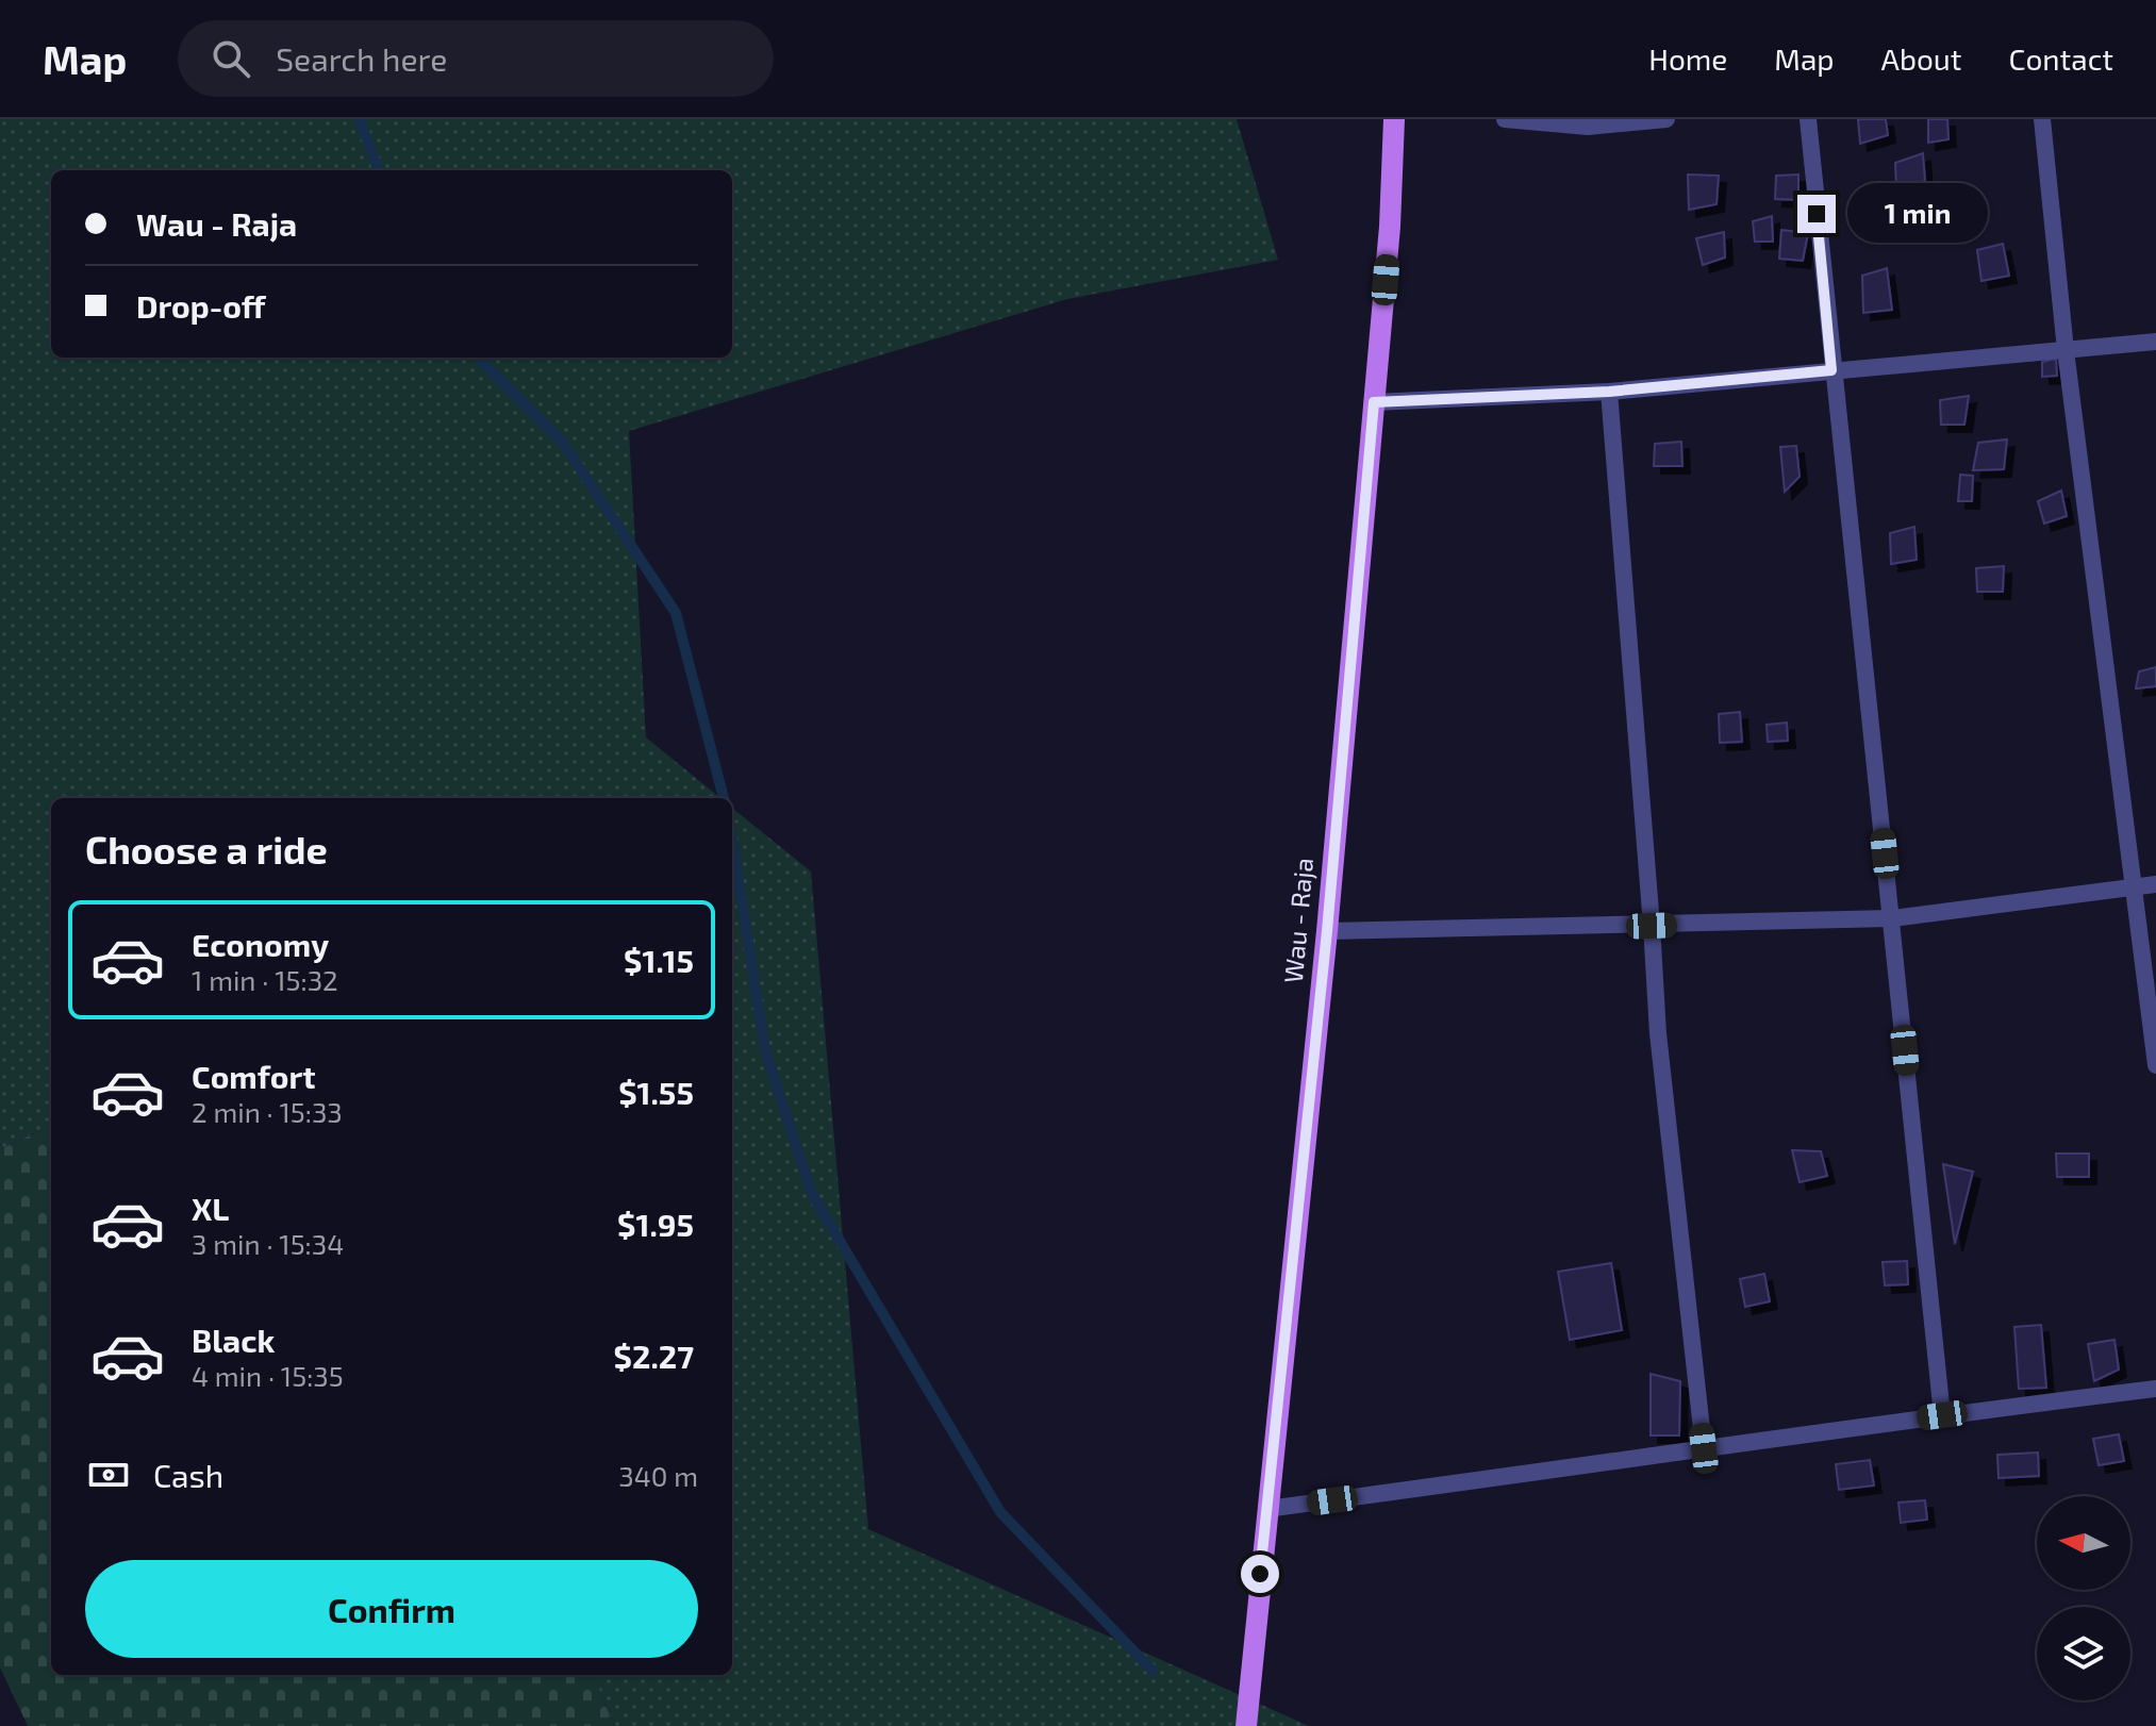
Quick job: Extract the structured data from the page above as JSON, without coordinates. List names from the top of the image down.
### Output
{
  "streets": {
    "main road": ["Wau - Raja"]
  },
  "north": "left",
  "page": {
    "header": "Map",
    "search": "Search here",
    "nav": [
      "Home",
      "Map",
      "About",
      "Contact"
    ],
    "banner": ["Wau - Raja", "Drop-off"],
    "bubble": "1 min",
    "heading": "Choose a ride",
    "list": [
      {
        "name": "Economy",
        "note": "1 min · 15:32",
        "value": "$1.15"
      },
      {
        "name": "Comfort",
        "note": "2 min · 15:33",
        "value": "$1.55"
      },
      {
        "name": "XL",
        "note": "3 min · 15:34",
        "value": "$1.95"
      },
      {
        "name": "Black",
        "note": "4 min · 15:35",
        "value": "$2.27"
      }
    ],
    "pay": ["Cash", "340 m"],
    "buttons": "Confirm"
  }
}
